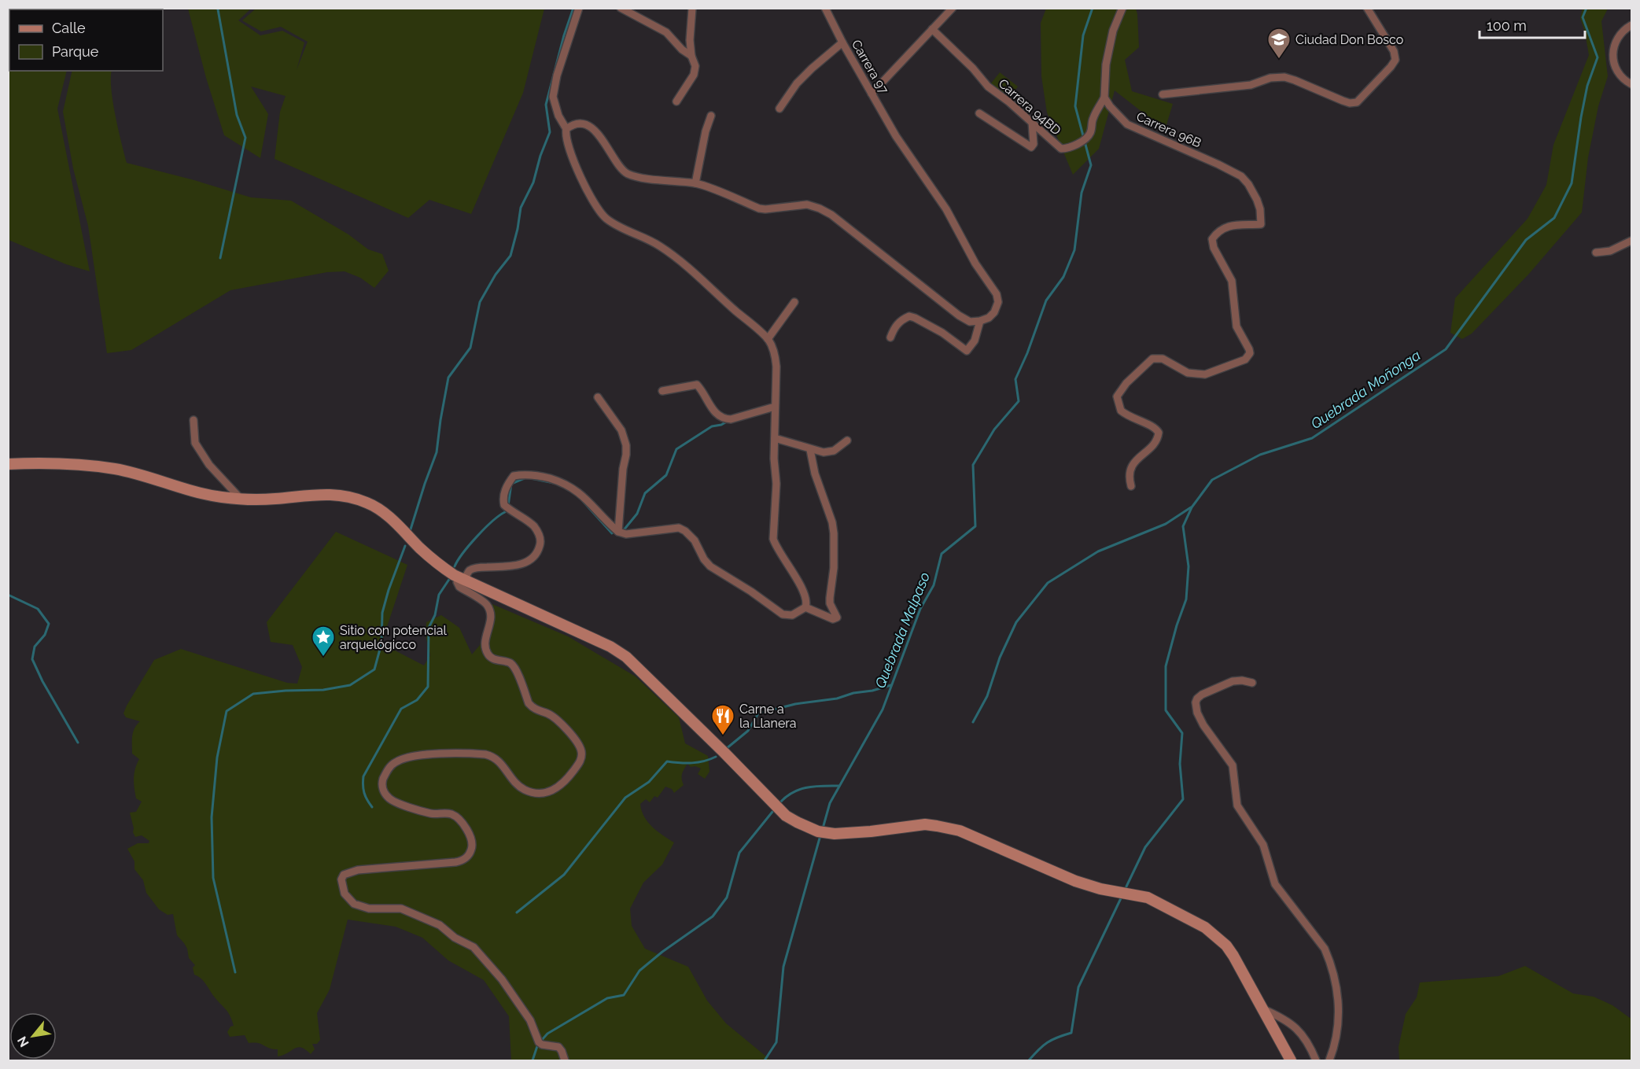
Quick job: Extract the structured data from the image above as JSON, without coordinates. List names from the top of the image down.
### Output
{
  "streets": {
    "street": ["Carrera 97", "Carrera 94BD", "Carrera 96B"]
  },
  "crossings": [
    ["Carrera 94BD", "Carrera 96B"]
  ],
  "water": ["Quebrada Moñonga", "Quebrada Malpaso"],
  "places": {
    "school or university": ["Ciudad Don Bosco"],
    "place": ["Sitio con potencial arquelógicco"],
    "restaurant": ["Carne a la Llanera"]
  },
  "legend": ["Calle", "Parque"],
  "scale_bar": "100 m",
  "north": "bottom left"
}
